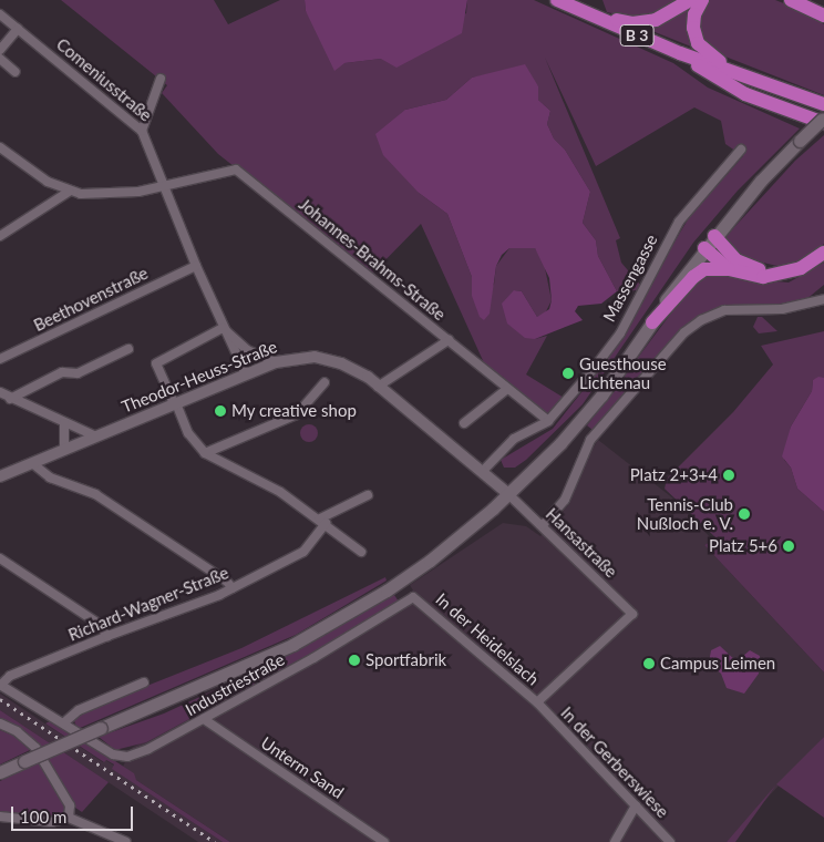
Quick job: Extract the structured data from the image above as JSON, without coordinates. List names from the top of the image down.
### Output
{
  "streets": {
    "highway": ["B 3"],
    "street": [
      "Comeniusstraße",
      "Johannes-Brahms-Straße",
      "Massengasse",
      "Beethovenstraße",
      "Theodor-Heuss-Straße",
      "Hansastraße",
      "Richard-Wagner-Straße",
      "In der Heidelslach",
      "Industriestraße",
      "In der Gerberswiese",
      "Unterm Sand"
    ]
  },
  "crossings": [
    ["Comeniusstraße", "Johannes-Brahms-Straße"],
    ["Comeniusstraße", "Beethovenstraße"],
    ["Comeniusstraße", "Theodor-Heuss-Straße"],
    ["Johannes-Brahms-Straße", "Massengasse"],
    ["Theodor-Heuss-Straße", "Hansastraße"],
    ["Hansastraße", "In der Heidelslach"],
    ["Hansastraße", "In der Gerberswiese"],
    ["In der Heidelslach", "Industriestraße"],
    ["In der Heidelslach", "In der Gerberswiese"],
    ["Industriestraße", "Unterm Sand"]
  ],
  "places": [
    "Guesthouse Lichtenau",
    "My creative shop",
    "Platz 2+3+4",
    "Tennis-Club Nußloch e. V.",
    "Platz 5+6",
    "Sportfabrik",
    "Campus Leimen"
  ],
  "scale_bar": "100 m"
}
